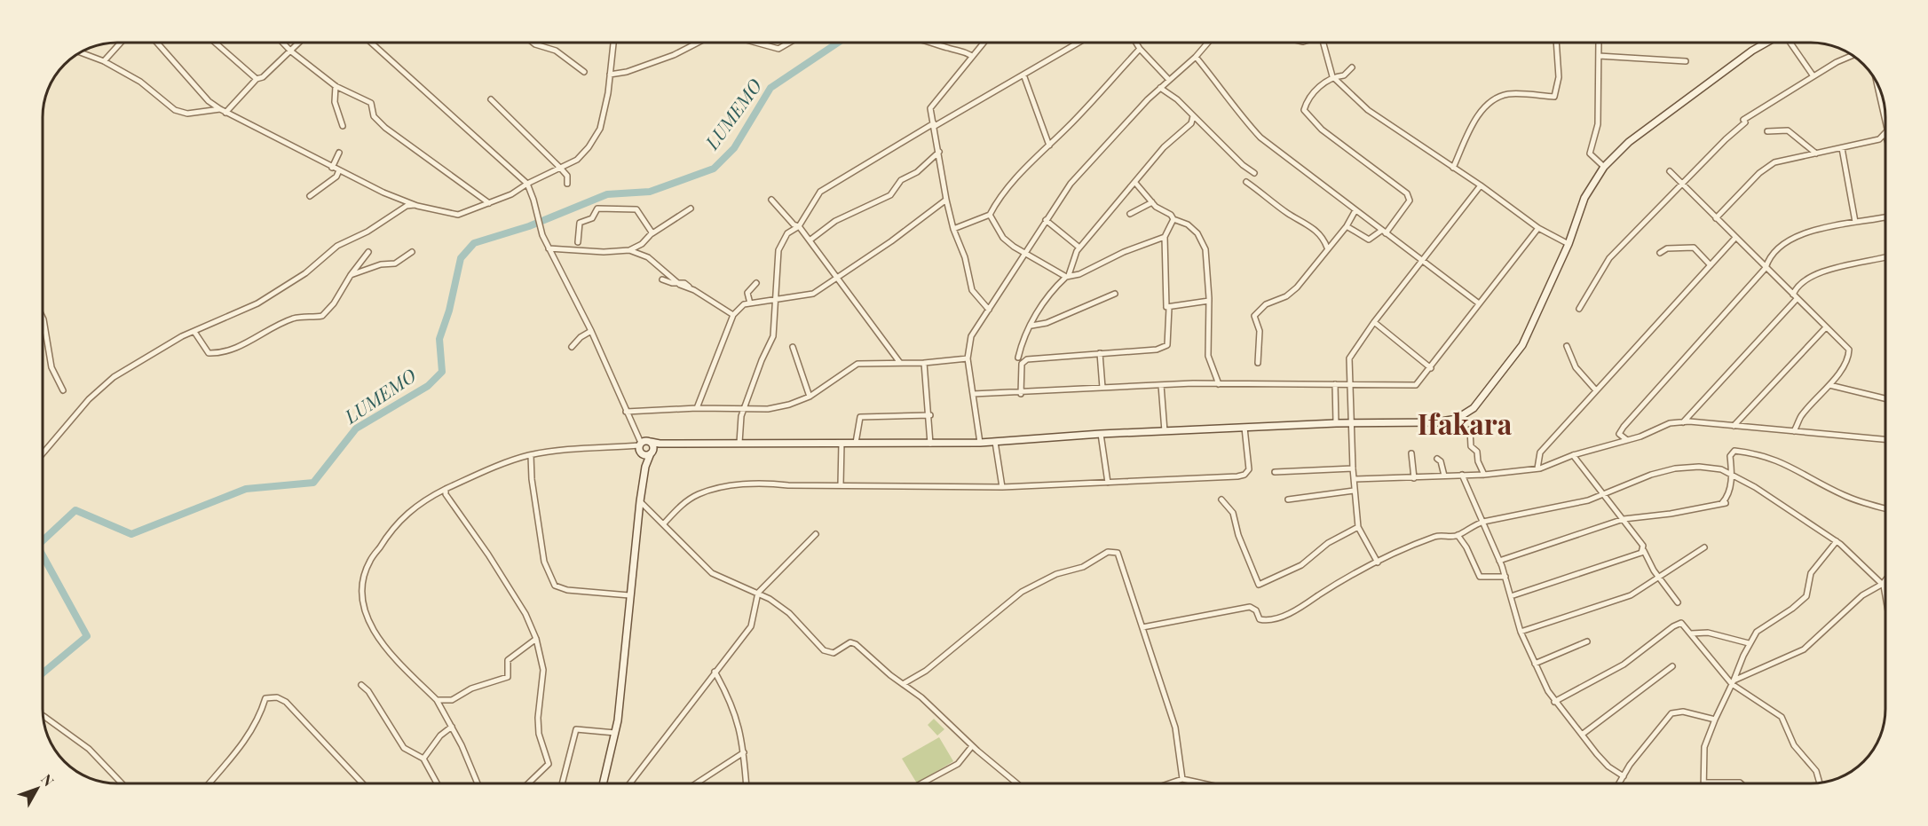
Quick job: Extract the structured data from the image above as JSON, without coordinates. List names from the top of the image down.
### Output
{
  "districts": ["Ifakara"],
  "water": ["LUMEMO"],
  "north": "top right"
}
